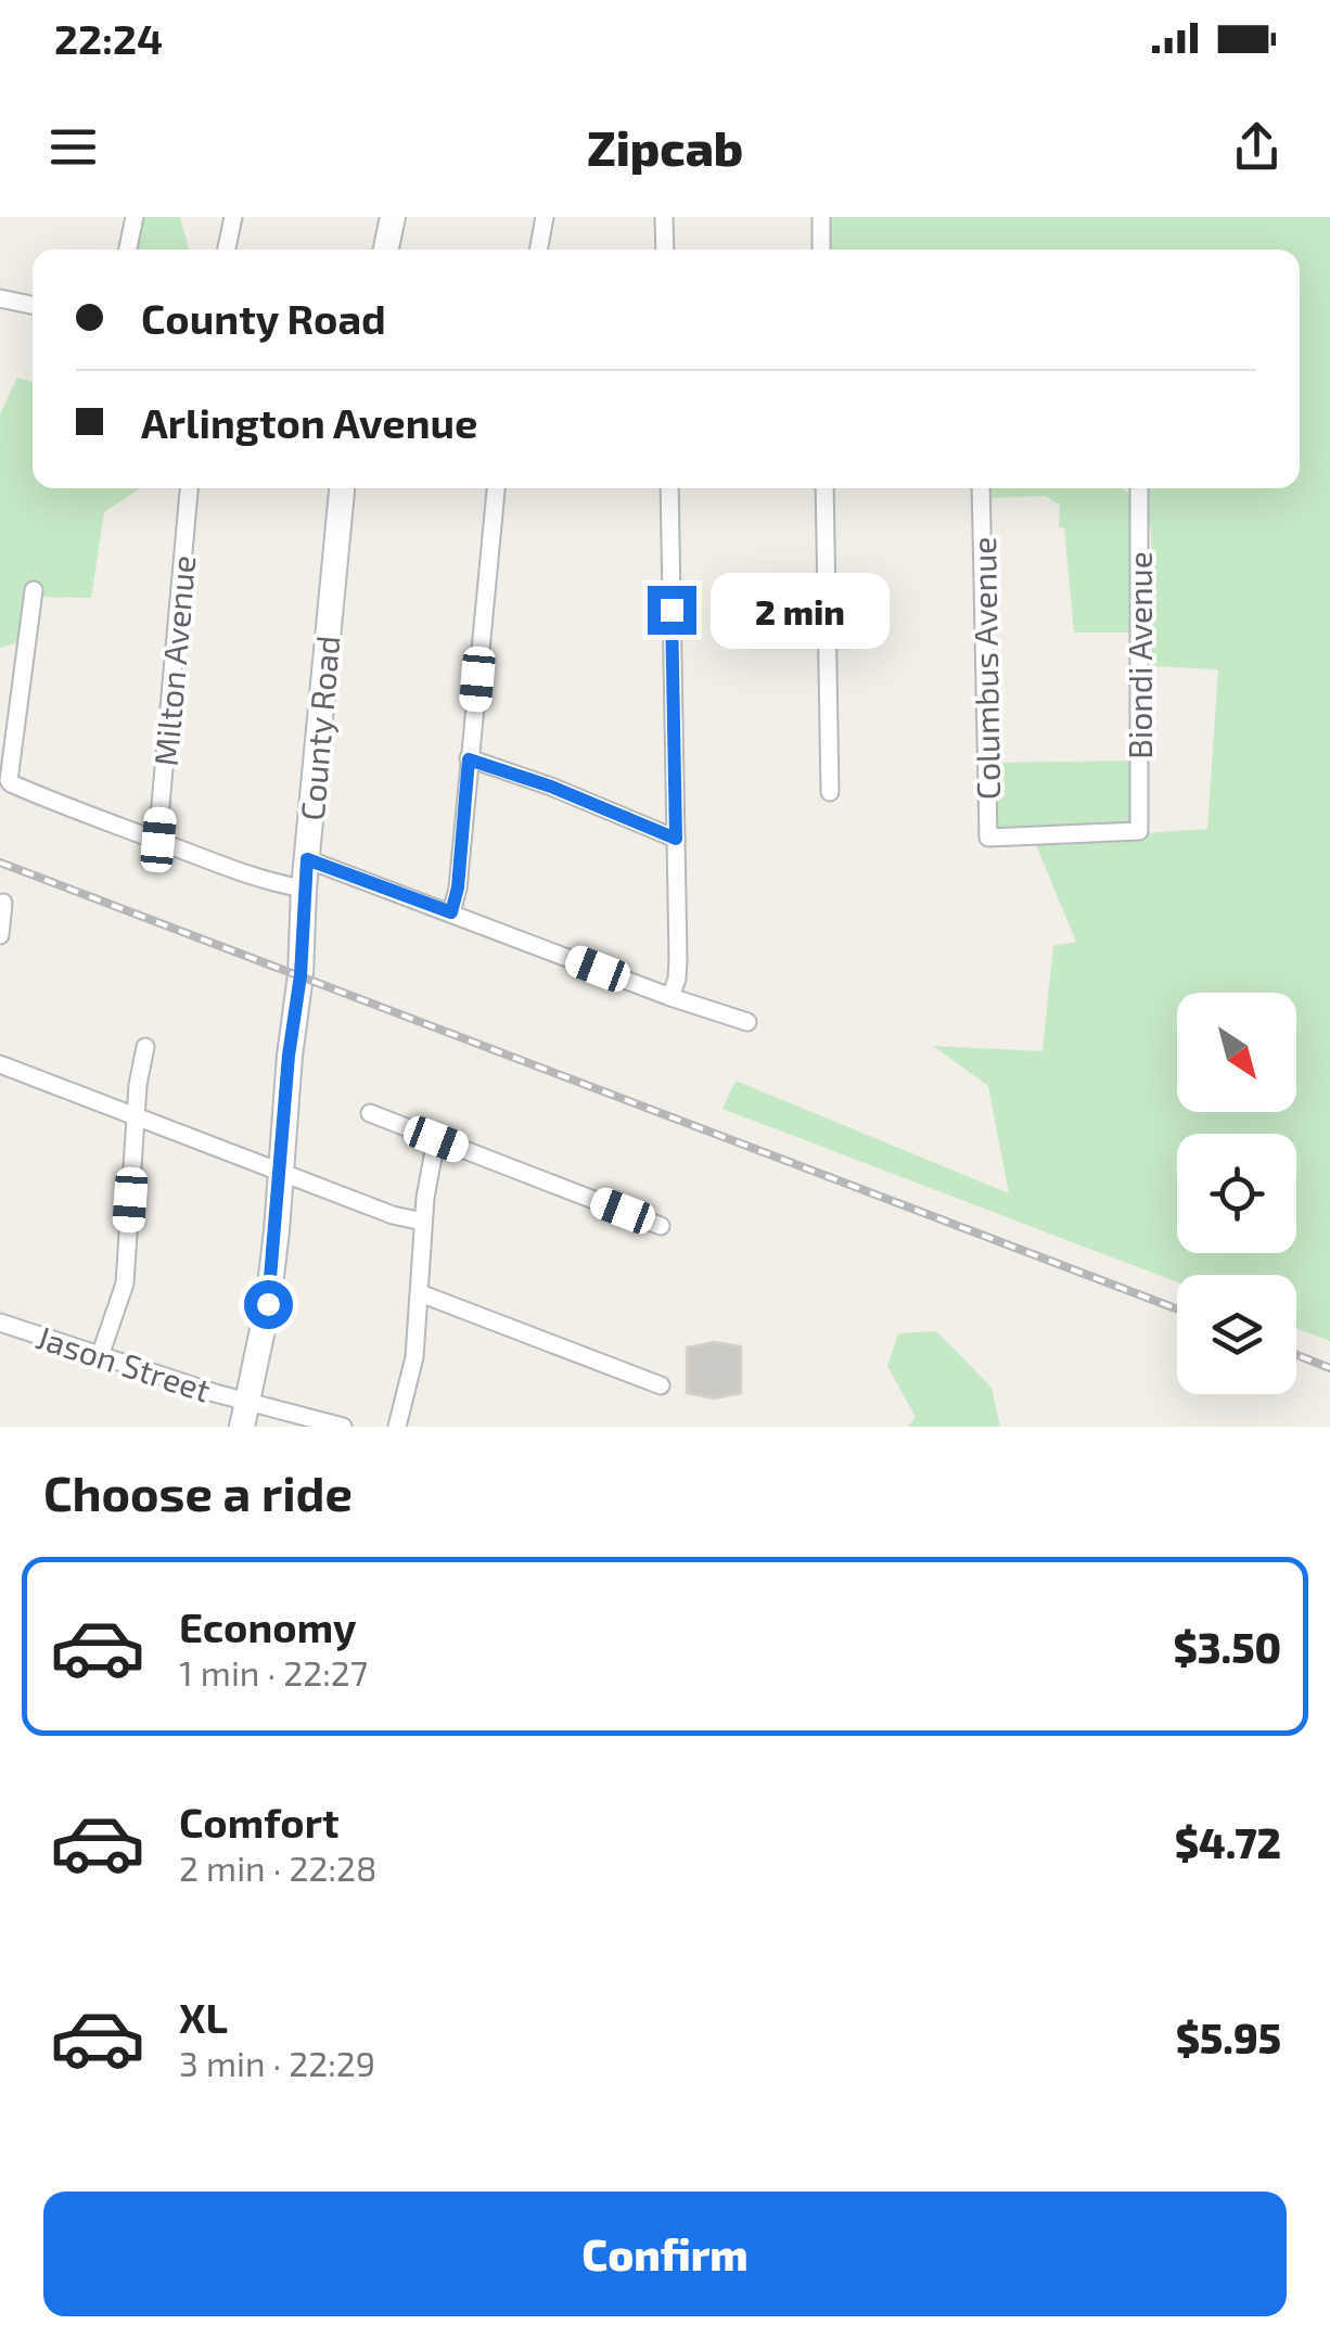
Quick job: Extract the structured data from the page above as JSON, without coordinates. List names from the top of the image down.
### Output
{
  "streets": {
    "street": [
      "Biondi Avenue",
      "Milton Avenue",
      "Columbus Avenue",
      "County Road",
      "Jason Street"
    ]
  },
  "crossings": [
    ["Biondi Avenue", "Columbus Avenue"],
    ["County Road", "Jason Street"]
  ],
  "north": "bottom right",
  "page": {
    "status": "22:24",
    "header": "Zipcab",
    "banner": ["County Road", "Arlington Avenue"],
    "bubble": "2 min",
    "heading": "Choose a ride",
    "list": [
      {
        "name": "Economy",
        "note": "1 min · 22:27",
        "value": "$3.50"
      },
      {
        "name": "Comfort",
        "note": "2 min · 22:28",
        "value": "$4.72"
      },
      {
        "name": "XL",
        "note": "3 min · 22:29",
        "value": "$5.95"
      }
    ],
    "buttons": "Confirm"
  }
}
